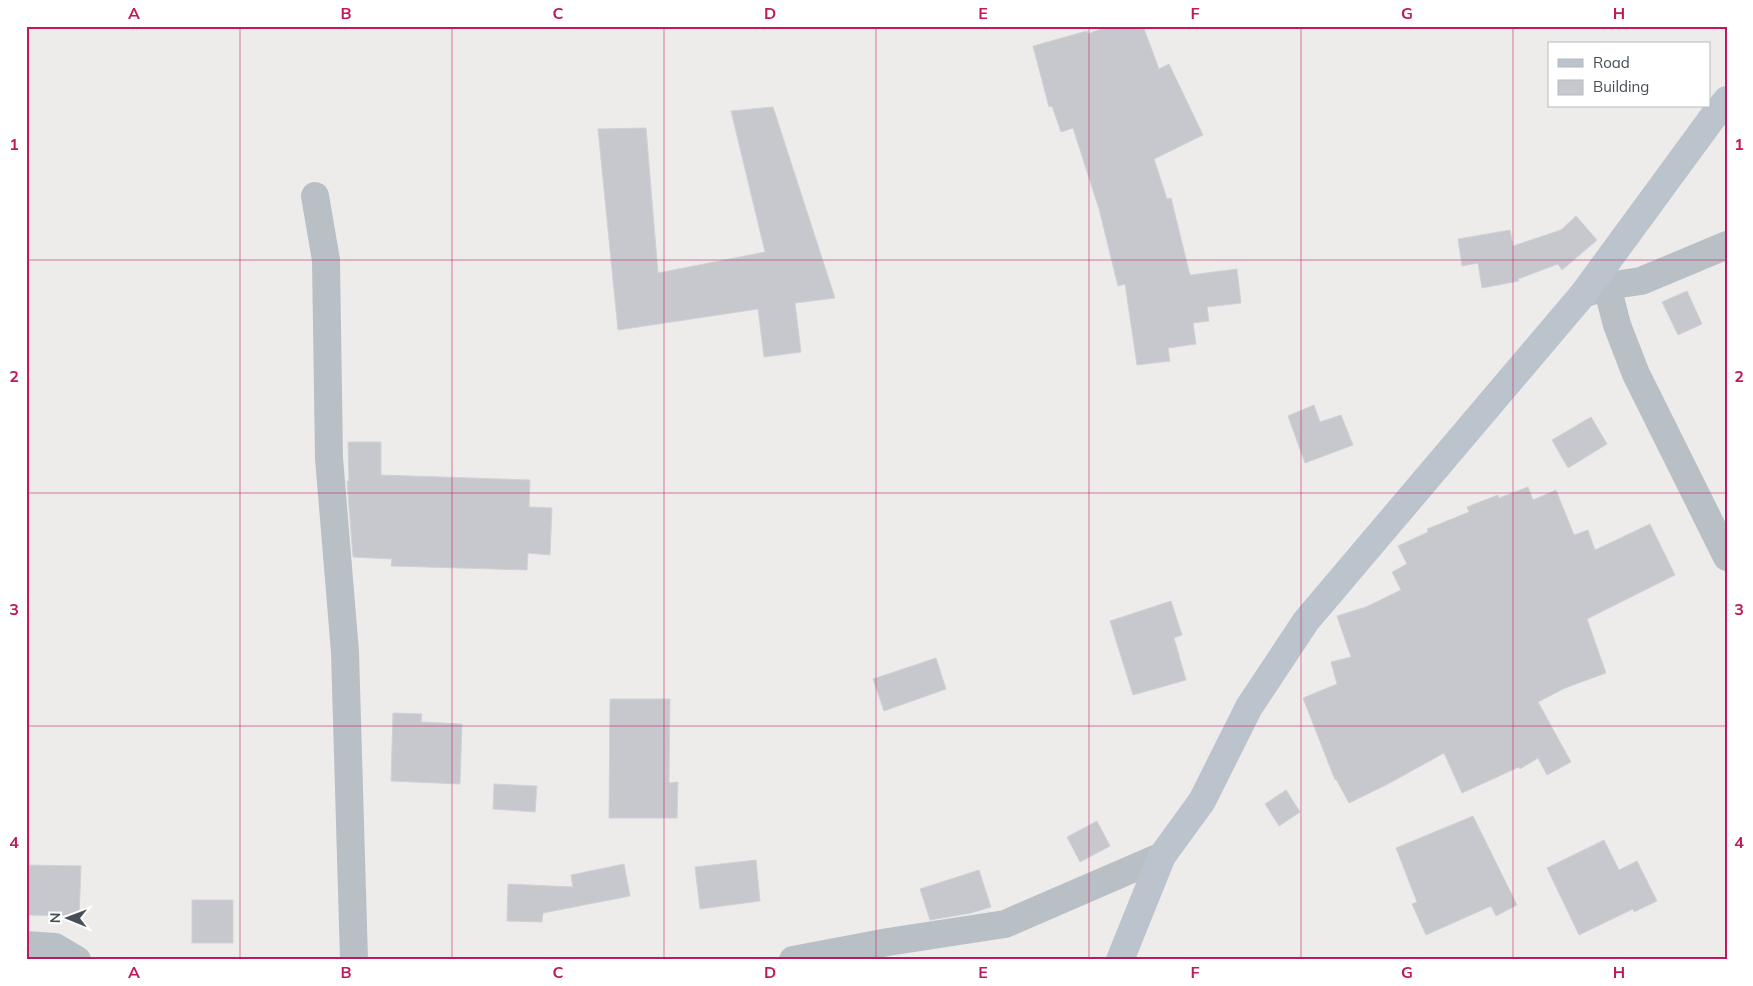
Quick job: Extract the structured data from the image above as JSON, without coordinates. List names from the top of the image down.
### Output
{
  "legend": ["Road", "Building"],
  "north": "left",
  "grid": {
    "columns": [
      "A",
      "B",
      "C",
      "D",
      "E",
      "F",
      "G",
      "H"
    ],
    "rows": [
      "1",
      "2",
      "3",
      "4"
    ]
  }
}
